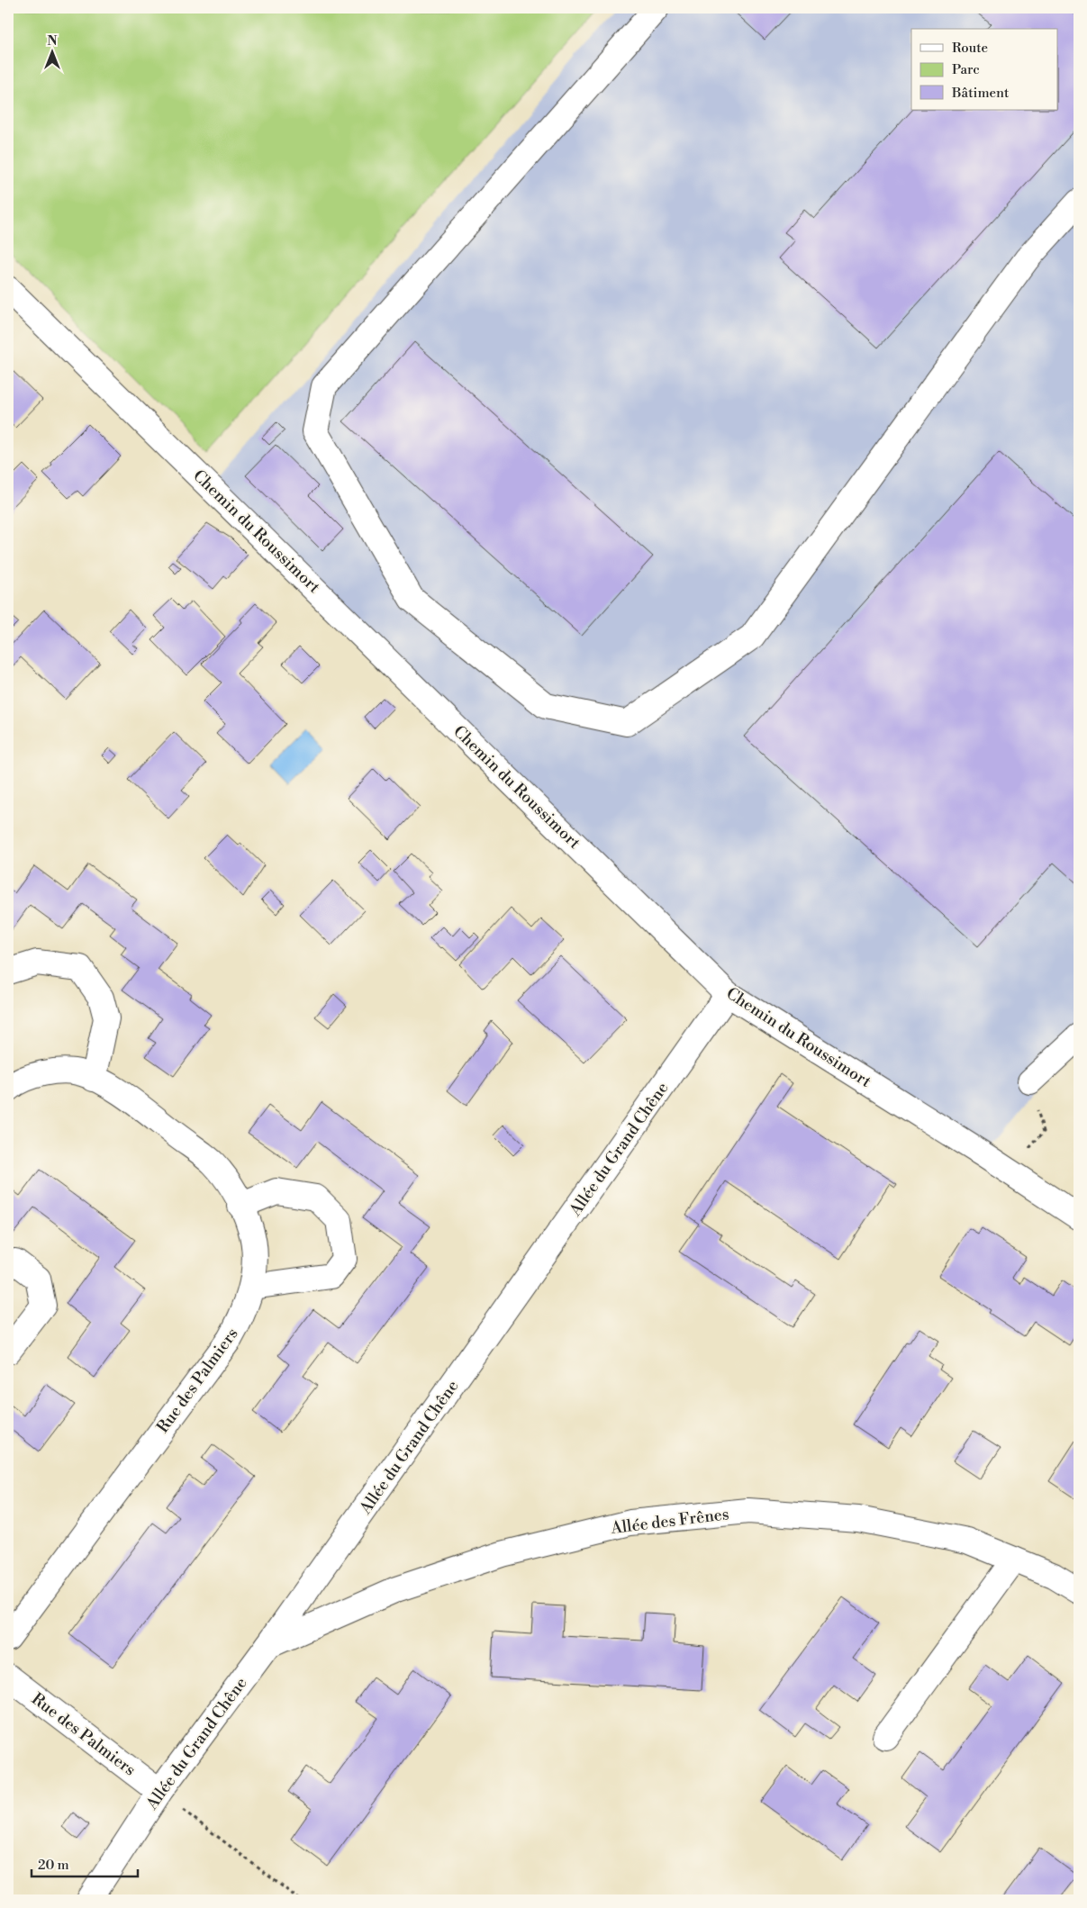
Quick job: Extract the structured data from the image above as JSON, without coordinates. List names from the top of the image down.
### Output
{
  "streets": {
    "street": [
      "Chemin du Roussimort",
      "Allée du Grand Chêne",
      "Rue des Palmiers",
      "Allée des Frênes"
    ]
  },
  "crossings": [
    ["Chemin du Roussimort", "Allée du Grand Chêne"],
    ["Allée du Grand Chêne", "Rue des Palmiers"],
    ["Allée du Grand Chêne", "Allée des Frênes"]
  ],
  "legend": ["Route", "Parc", "Bâtiment"],
  "scale_bar": "20 m",
  "north": "top"
}
